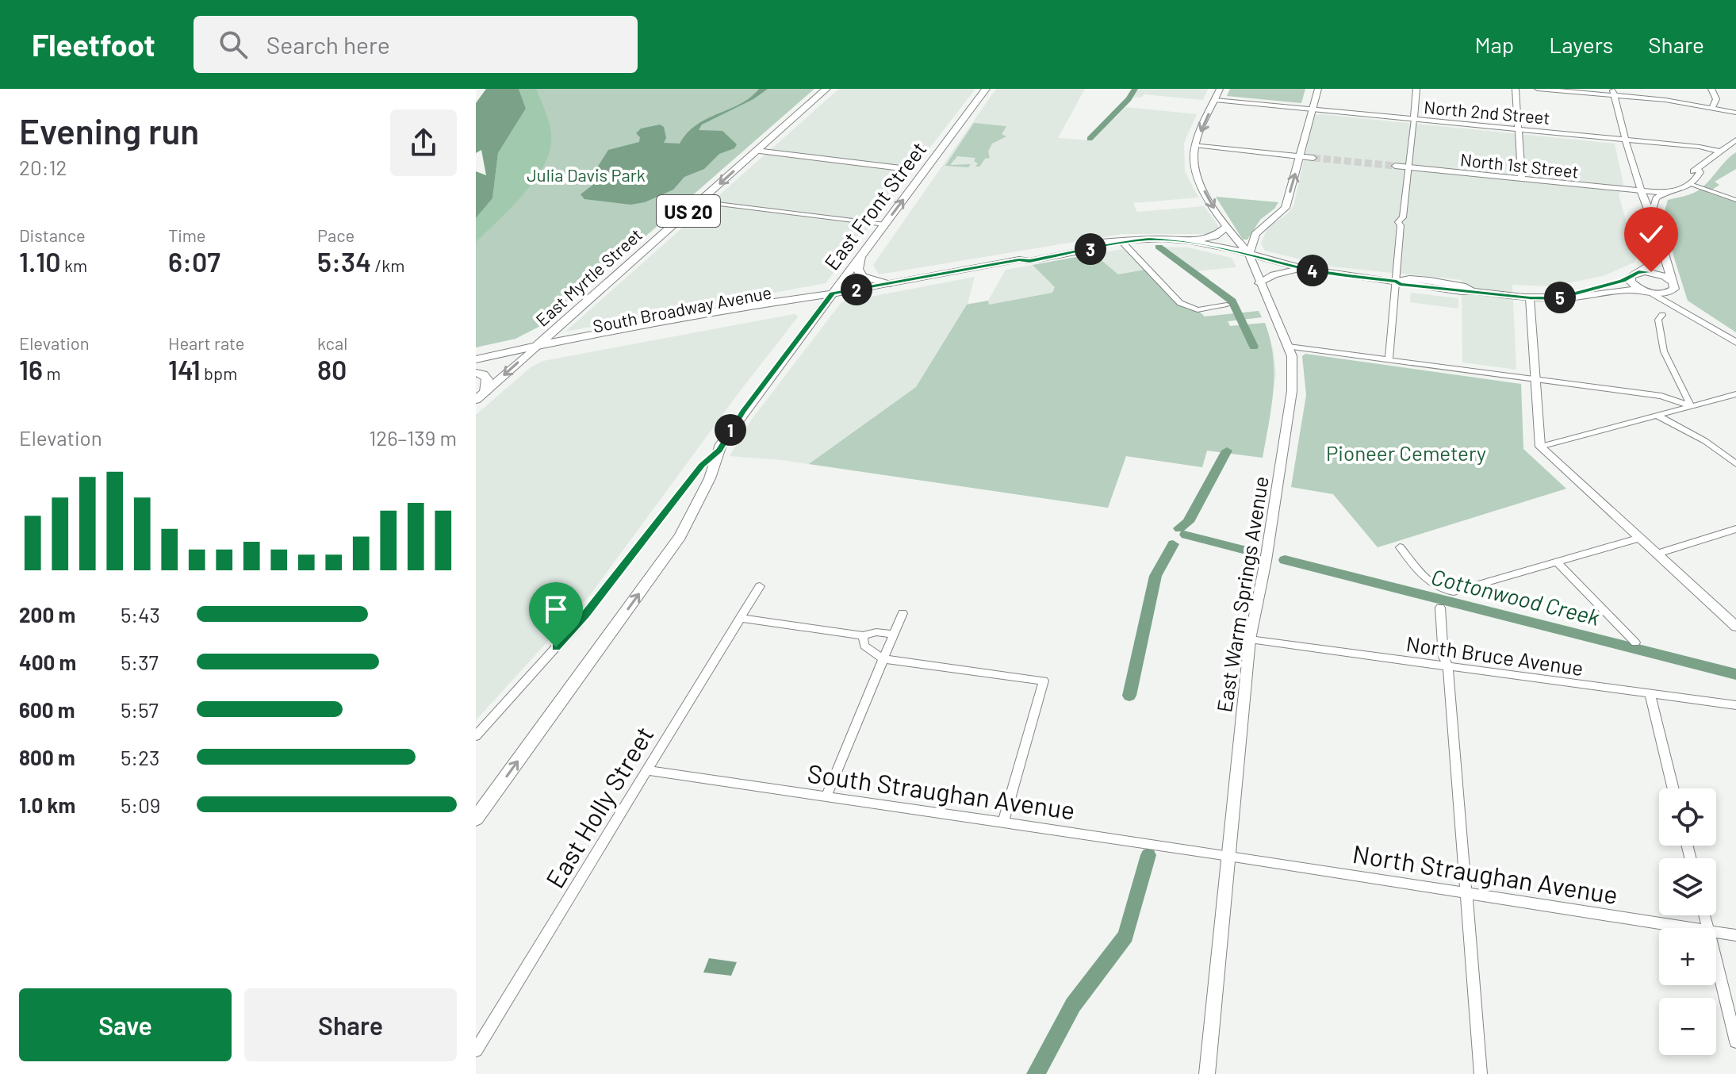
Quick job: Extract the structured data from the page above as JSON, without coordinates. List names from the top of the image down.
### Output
{
  "streets": {
    "main road": [
      "East Front Street",
      "US 20",
      "East Myrtle Street",
      "South Broadway Avenue",
      "East Warm Springs Avenue"
    ],
    "street": [
      "North 2nd Street",
      "North 1st Street",
      "North Bruce Avenue",
      "South Straughan Avenue",
      "East Holly Street",
      "North Straughan Avenue"
    ]
  },
  "crossings": [
    ["East Front Street", "South Broadway Avenue"],
    ["East Myrtle Street", "South Broadway Avenue"],
    ["South Broadway Avenue", "East Warm Springs Avenue"],
    ["East Warm Springs Avenue", "North Bruce Avenue"],
    ["East Warm Springs Avenue", "South Straughan Avenue"],
    ["East Warm Springs Avenue", "North Straughan Avenue"],
    ["South Straughan Avenue", "East Holly Street"],
    ["South Straughan Avenue", "North Straughan Avenue"]
  ],
  "one_way": ["East Front Street"],
  "water": ["Cottonwood Creek"],
  "parks": ["Julia Davis Park", "Pioneer Cemetery"],
  "page": {
    "header": "Fleetfoot",
    "search": "Search here",
    "nav": ["Map", "Layers", "Share"],
    "heading": ["Evening run", "20:12"],
    "stats": [
      ["Distance", "1.10 km"],
      ["Time", "6:07"],
      ["Pace", "5:34 /km"],
      ["Elevation", "16 m"],
      ["Heart rate", "141 bpm"],
      ["kcal", "80"]
    ],
    "pins": [
      "3",
      "4",
      "2",
      "5",
      "1"
    ],
    "chart": ["Elevation", "126–139 m"],
    "list": [
      {
        "name": "200 m",
        "note": "5:43"
      },
      {
        "name": "400 m",
        "note": "5:37"
      },
      {
        "name": "600 m",
        "note": "5:57"
      },
      {
        "name": "800 m",
        "note": "5:23"
      },
      {
        "name": "1.0 km",
        "note": "5:09"
      }
    ],
    "map_buttons": ["+", "−"],
    "buttons": ["Save", "Share"]
  }
}
